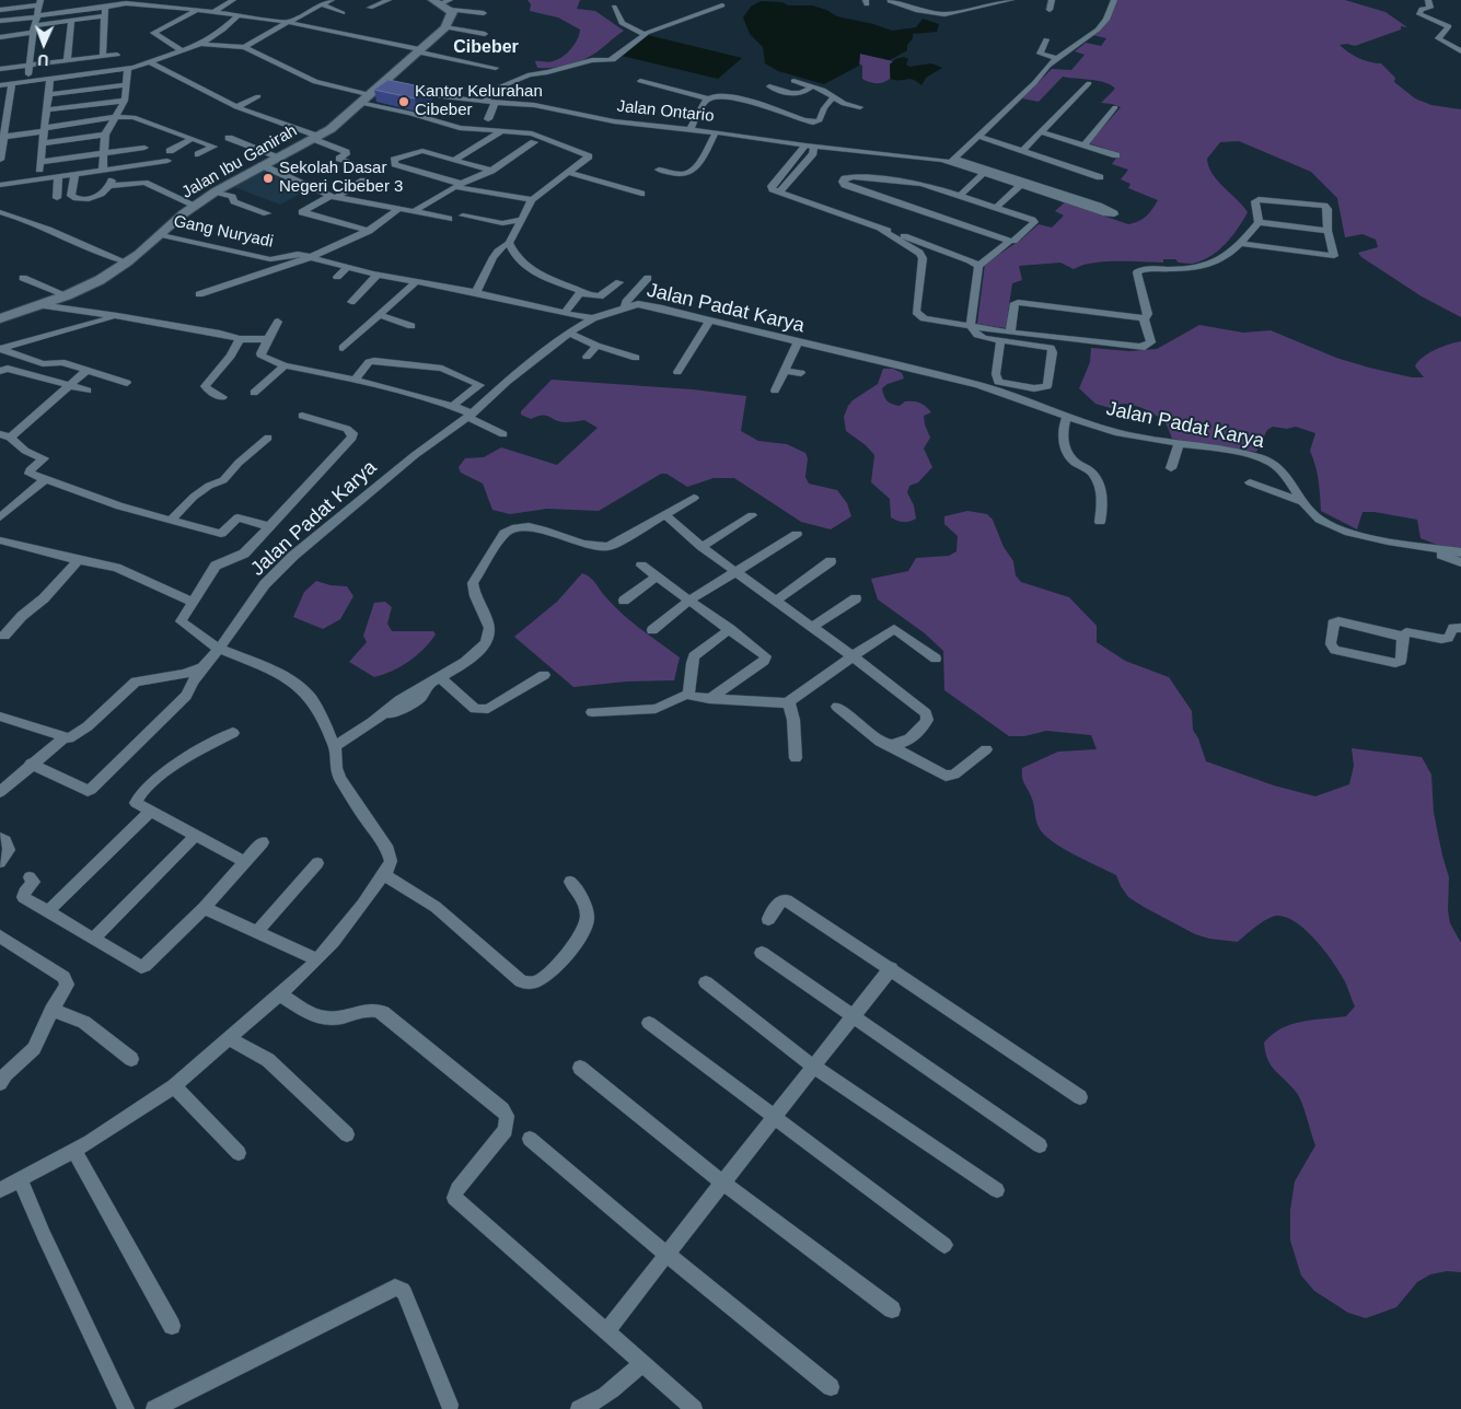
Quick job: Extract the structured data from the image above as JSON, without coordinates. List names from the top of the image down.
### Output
{
  "streets": {
    "main road": ["Jalan Ibu Ganirah"],
    "street": ["Jalan Ontario", "Gang Nuryadi", "Jalan Padat Karya"]
  },
  "crossings": [
    ["Jalan Ibu Ganirah", "Gang Nuryadi"]
  ],
  "districts": ["Cibeber"],
  "places": ["Kantor Kelurahan Cibeber", "Sekolah Dasar Negeri Cibeber 3"],
  "north": "bottom"
}
